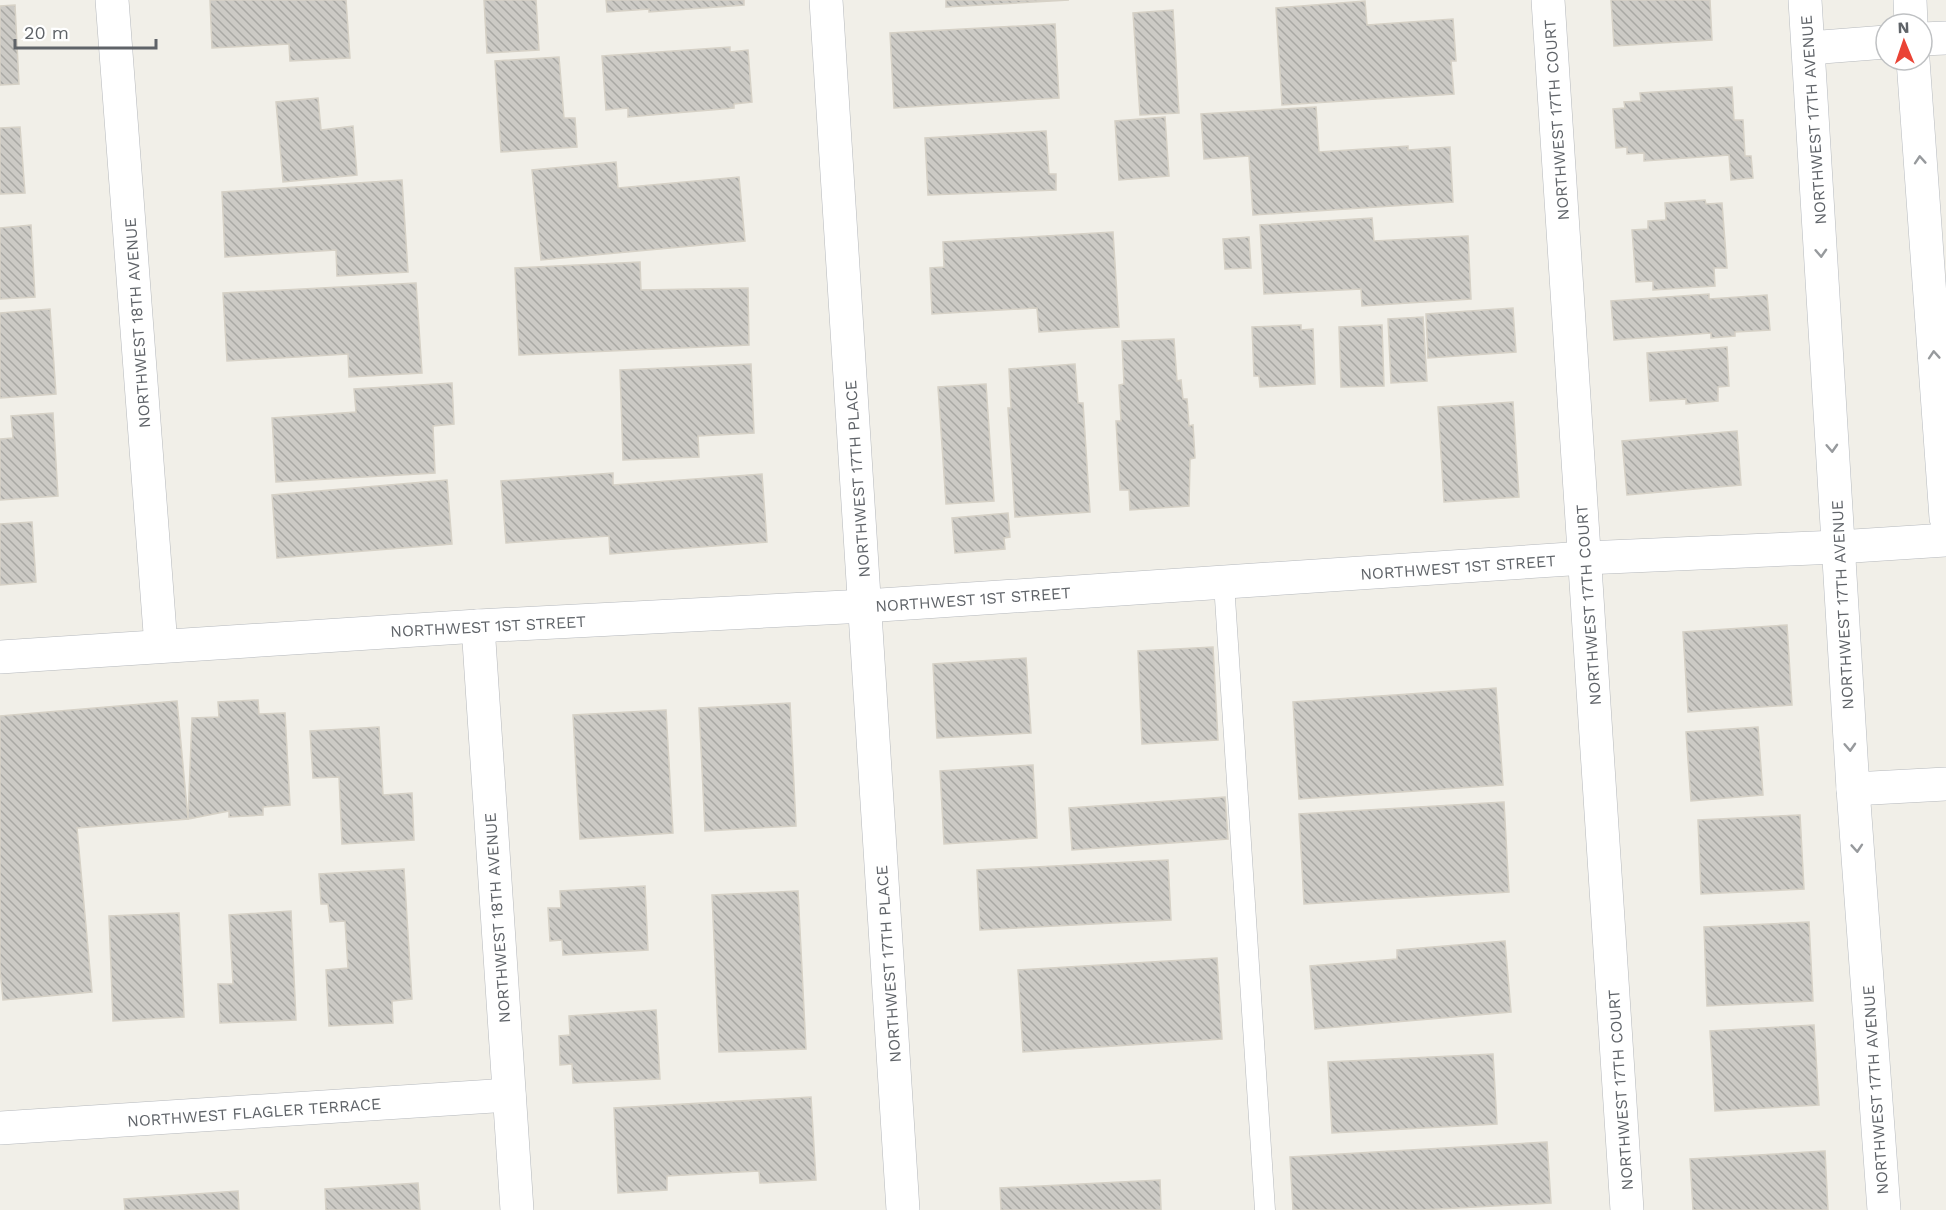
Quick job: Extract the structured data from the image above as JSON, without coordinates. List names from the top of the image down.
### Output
{
  "streets": {
    "street": [
      "NORTHWEST 17TH COURT",
      "NORTHWEST 17TH AVENUE",
      "NORTHWEST 18TH AVENUE",
      "NORTHWEST 17TH PLACE",
      "NORTHWEST 1ST STREET",
      "NORTHWEST FLAGLER TERRACE"
    ]
  },
  "crossings": [
    ["NORTHWEST 17TH COURT", "NORTHWEST 1ST STREET"],
    ["NORTHWEST 17TH AVENUE", "NORTHWEST 1ST STREET"],
    ["NORTHWEST 18TH AVENUE", "NORTHWEST 1ST STREET"],
    ["NORTHWEST 18TH AVENUE", "NORTHWEST FLAGLER TERRACE"],
    ["NORTHWEST 17TH PLACE", "NORTHWEST 1ST STREET"]
  ],
  "scale_bar": "20 m",
  "north": "top"
}
